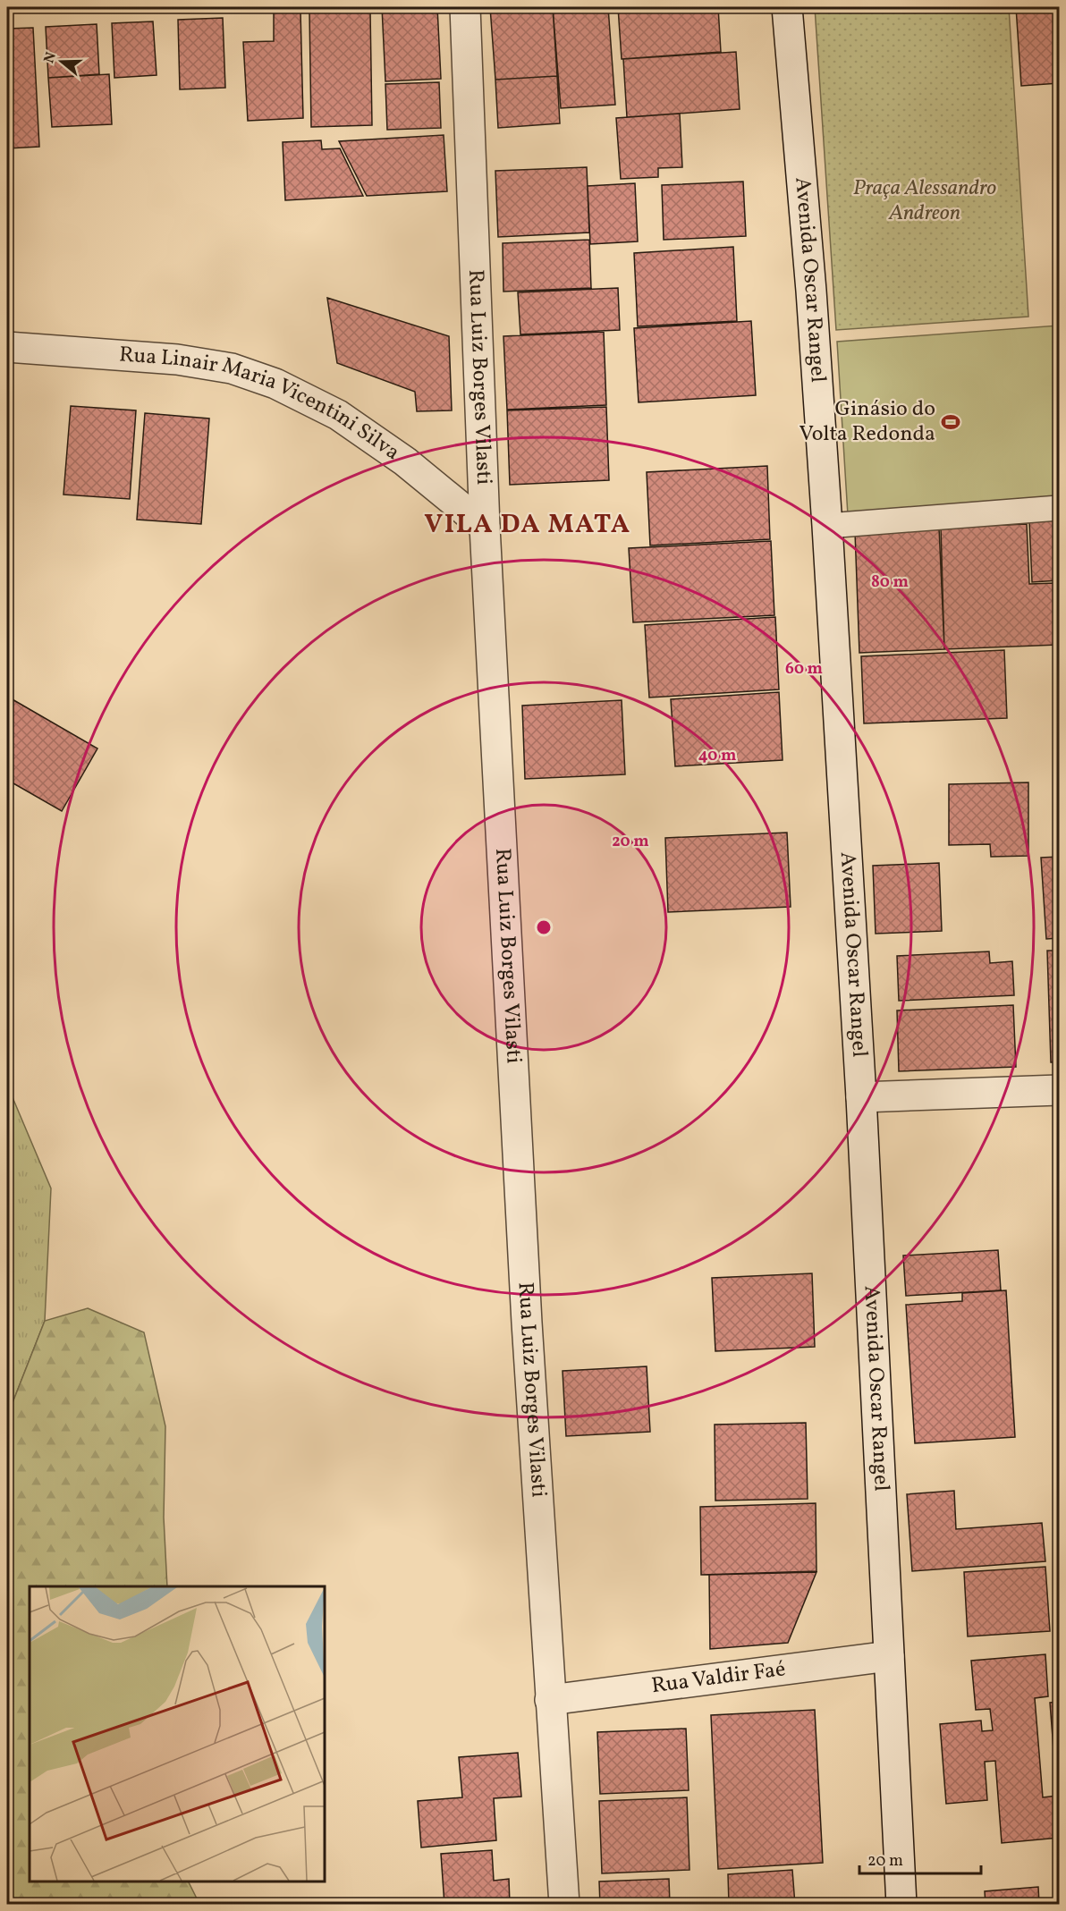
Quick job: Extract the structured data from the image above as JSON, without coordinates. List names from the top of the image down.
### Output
{
  "streets": {
    "street": [
      "Avenida Oscar Rangel",
      "Rua Luiz Borges Vilasti",
      "Rua Linair Maria Vicentini Silva",
      "Rua Valdir Faé"
    ]
  },
  "crossings": [
    ["Avenida Oscar Rangel", "Rua Valdir Faé"],
    ["Rua Luiz Borges Vilasti", "Rua Linair Maria Vicentini Silva"],
    ["Rua Luiz Borges Vilasti", "Rua Valdir Faé"]
  ],
  "districts": ["VILA DA MATA"],
  "parks": ["Praça Alessandro Andreon"],
  "places": {
    "sports": ["Ginásio do Volta Redonda"]
  },
  "scale_bar": "20 m",
  "north": "left",
  "rings": [
    "80 m",
    "60 m",
    "40 m",
    "20 m"
  ]
}
